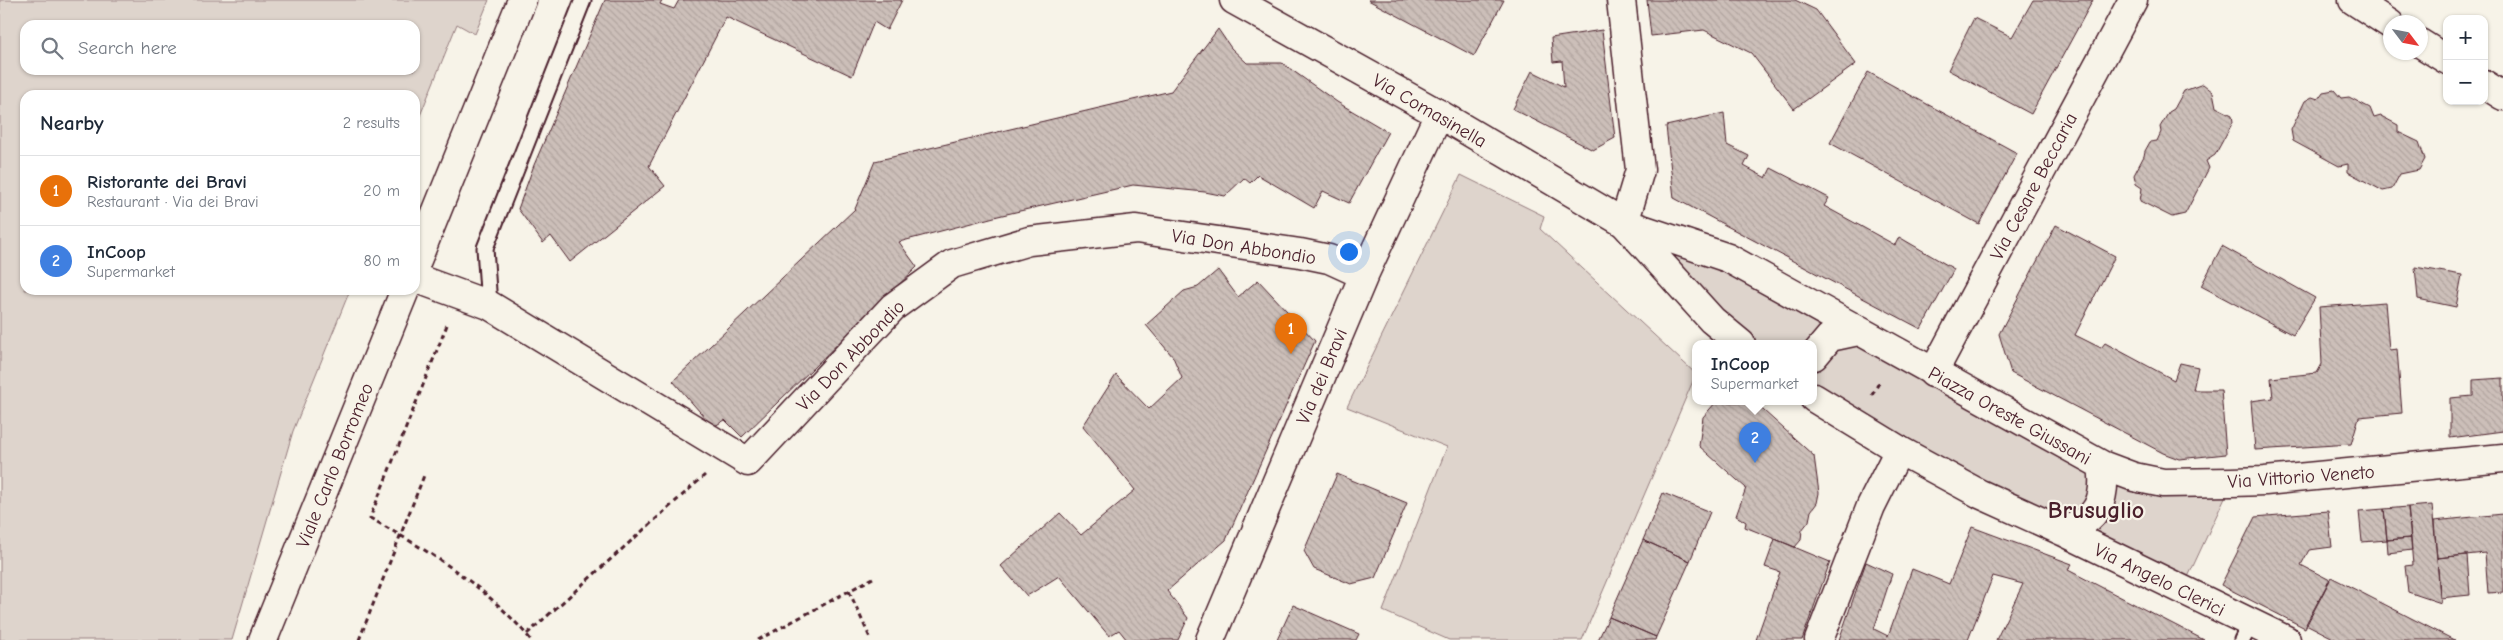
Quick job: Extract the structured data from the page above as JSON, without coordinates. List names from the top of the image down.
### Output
{
  "streets": {
    "street": [
      "Via Comasinella",
      "Via Cesare Beccaria",
      "Via Don Abbondio",
      "Via dei Bravi",
      "Piazza Oreste Giussani",
      "Viale Carlo Borromeo",
      "Via Vittorio Veneto",
      "Via Angelo Clerici"
    ]
  },
  "crossings": [
    ["Via Comasinella", "Via dei Bravi"],
    ["Via Comasinella", "Piazza Oreste Giussani"],
    ["Via Cesare Beccaria", "Piazza Oreste Giussani"],
    ["Via Don Abbondio", "Via dei Bravi"],
    ["Piazza Oreste Giussani", "Via Vittorio Veneto"],
    ["Piazza Oreste Giussani", "Via Angelo Clerici"]
  ],
  "districts": ["Brusuglio"],
  "north": "bottom right",
  "page": {
    "map_buttons": ["+", "−"],
    "search": "Search here",
    "heading": ["Nearby", "2 results"],
    "list": [
      {
        "mark": "1",
        "name": "Ristorante dei Bravi",
        "note": "Restaurant · Via dei Bravi",
        "value": "20 m"
      },
      {
        "mark": "2",
        "name": "InCoop",
        "note": "Supermarket",
        "value": "80 m"
      }
    ],
    "pins": ["1", "2"],
    "popup": ["InCoop", "Supermarket"]
  }
}
